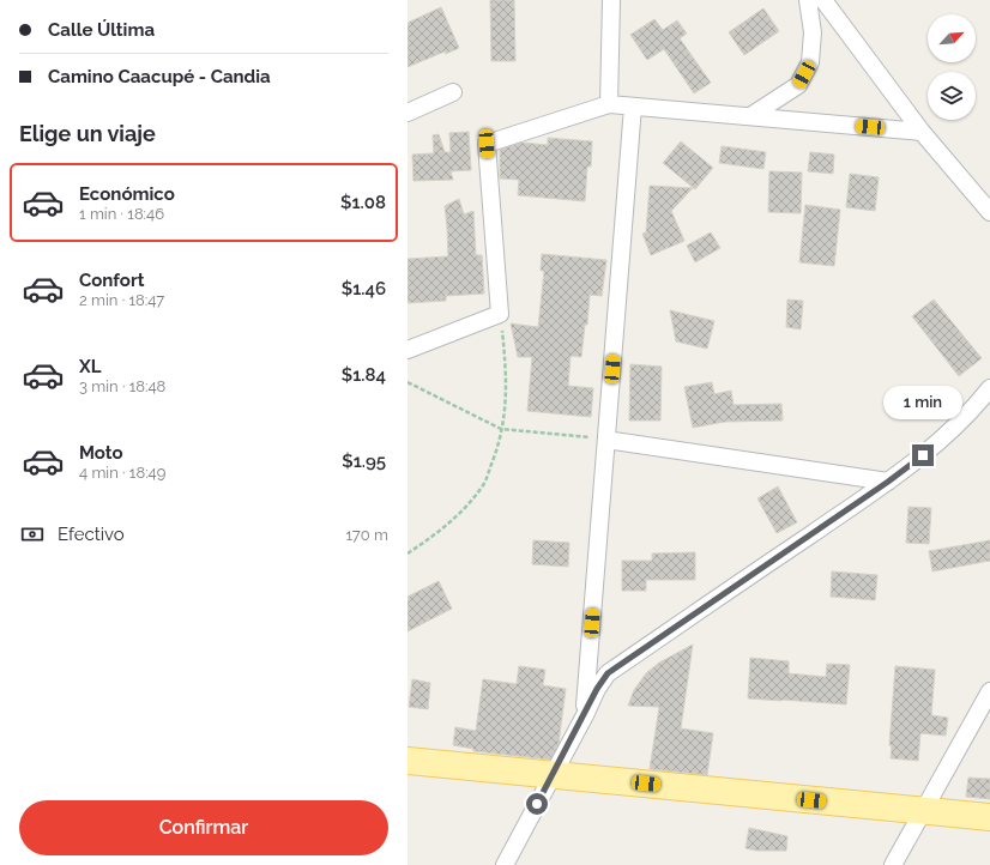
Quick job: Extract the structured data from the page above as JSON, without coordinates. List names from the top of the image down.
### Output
{
  "north": "top right",
  "page": {
    "banner": ["Calle Última", "Camino Caacupé - Candia"],
    "heading": "Elige un viaje",
    "list": [
      {
        "name": "Económico",
        "note": "1 min · 18:46",
        "value": "$1.08"
      },
      {
        "name": "Confort",
        "note": "2 min · 18:47",
        "value": "$1.46"
      },
      {
        "name": "XL",
        "note": "3 min · 18:48",
        "value": "$1.84"
      },
      {
        "name": "Moto",
        "note": "4 min · 18:49",
        "value": "$1.95"
      }
    ],
    "bubble": "1 min",
    "pay": ["Efectivo", "170 m"],
    "buttons": "Confirmar"
  }
}
